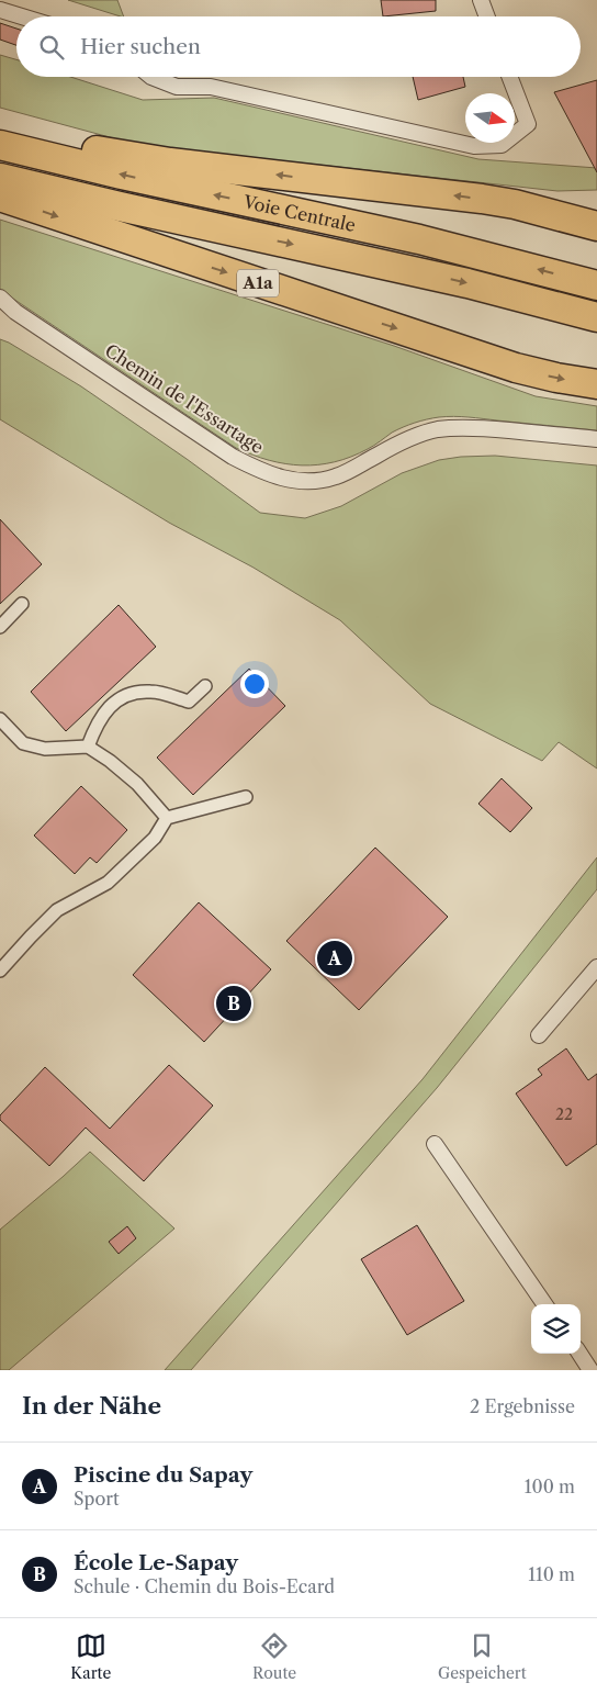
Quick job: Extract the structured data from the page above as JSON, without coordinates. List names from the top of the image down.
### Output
{
  "streets": {
    "highway": ["Voie Centrale", "A1a"],
    "street": ["Chemin de l'Essartage"]
  },
  "house_numbers": ["22"],
  "north": "right",
  "page": {
    "search": "Hier suchen",
    "pins": ["A", "B"],
    "heading": ["In der Nähe", "2 Ergebnisse"],
    "list": [
      {
        "mark": "A",
        "name": "Piscine du Sapay",
        "note": "Sport",
        "value": "100 m"
      },
      {
        "mark": "B",
        "name": "École Le-Sapay",
        "note": "Schule · Chemin du Bois-Ecard",
        "value": "110 m"
      }
    ],
    "nav": ["Karte", "Route", "Gespeichert"]
  }
}
